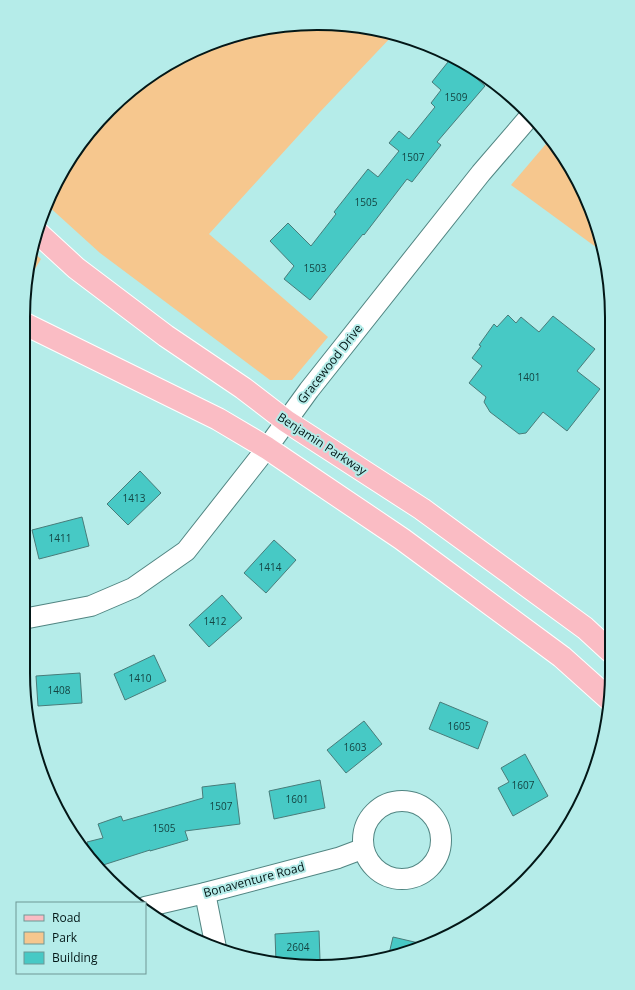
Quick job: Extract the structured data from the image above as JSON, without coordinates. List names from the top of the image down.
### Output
{
  "streets": {
    "main road": ["Benjamin Parkway"],
    "street": ["Gracewood Drive", "Bonaventure Road"]
  },
  "crossings": [
    ["Gracewood Drive", "Benjamin Parkway"]
  ],
  "house_numbers": [
    "1509",
    "1507",
    "1505",
    "1503",
    "1401",
    "1413",
    "1411",
    "1414",
    "1412",
    "1410",
    "1408",
    "1605",
    "1603",
    "1607",
    "1601",
    "1507",
    "1505",
    "2604"
  ],
  "legend": ["Road", "Park", "Building"]
}
